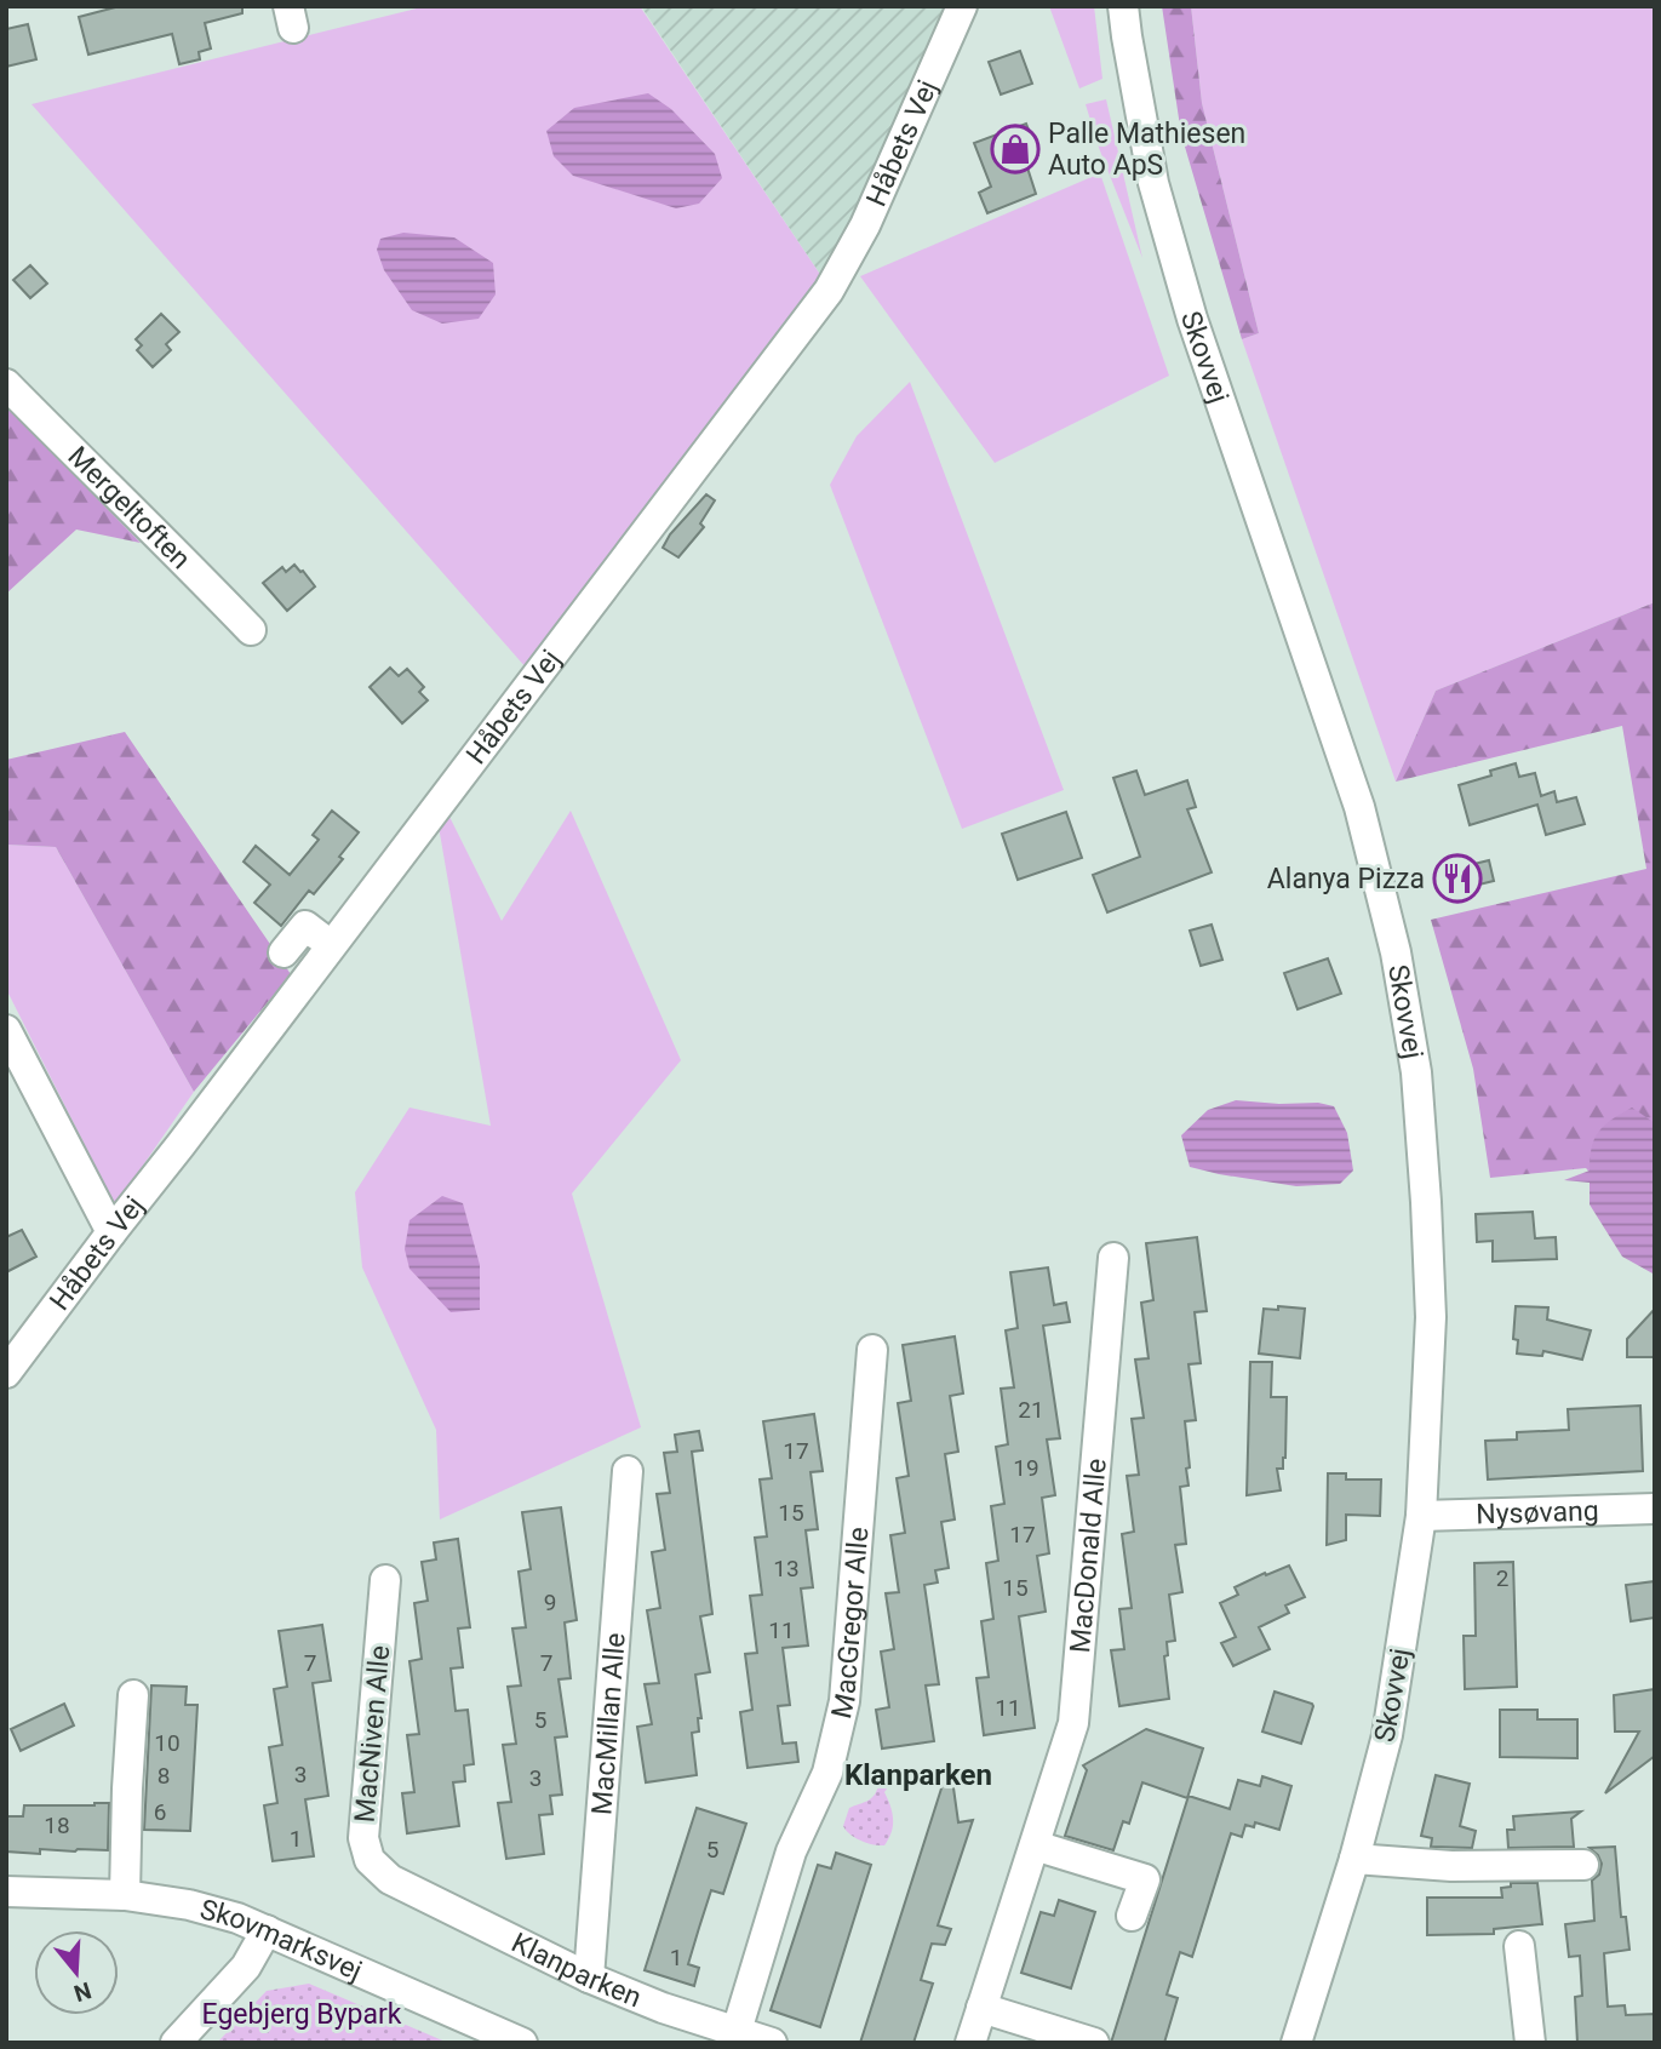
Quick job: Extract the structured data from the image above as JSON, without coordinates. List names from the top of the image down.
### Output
{
  "streets": {
    "street": [
      "Håbets Vej",
      "Skovvej",
      "Mergeltoften",
      "Nysøvang",
      "MacDonald Alle",
      "MacGregor Alle",
      "MacMillan Alle",
      "MacNiven Alle",
      "Skovmarksvej",
      "Klanparken"
    ]
  },
  "crossings": [
    ["Skovvej", "Nysøvang"],
    ["MacGregor Alle", "Klanparken"],
    ["MacMillan Alle", "Klanparken"],
    ["MacNiven Alle", "Klanparken"]
  ],
  "districts": ["Klanparken"],
  "parks": ["Egebjerg Bypark"],
  "places": {
    "shop": ["Palle Mathiesen Auto ApS"],
    "restaurant": ["Alanya Pizza"]
  },
  "house_numbers": [
    "21",
    "17",
    "19",
    "15",
    "17",
    "13",
    "2",
    "15",
    "9",
    "11",
    "7",
    "7",
    "11",
    "5",
    "10",
    "3",
    "8",
    "3",
    "6",
    "18",
    "1",
    "5",
    "1"
  ],
  "north": "bottom"
}
